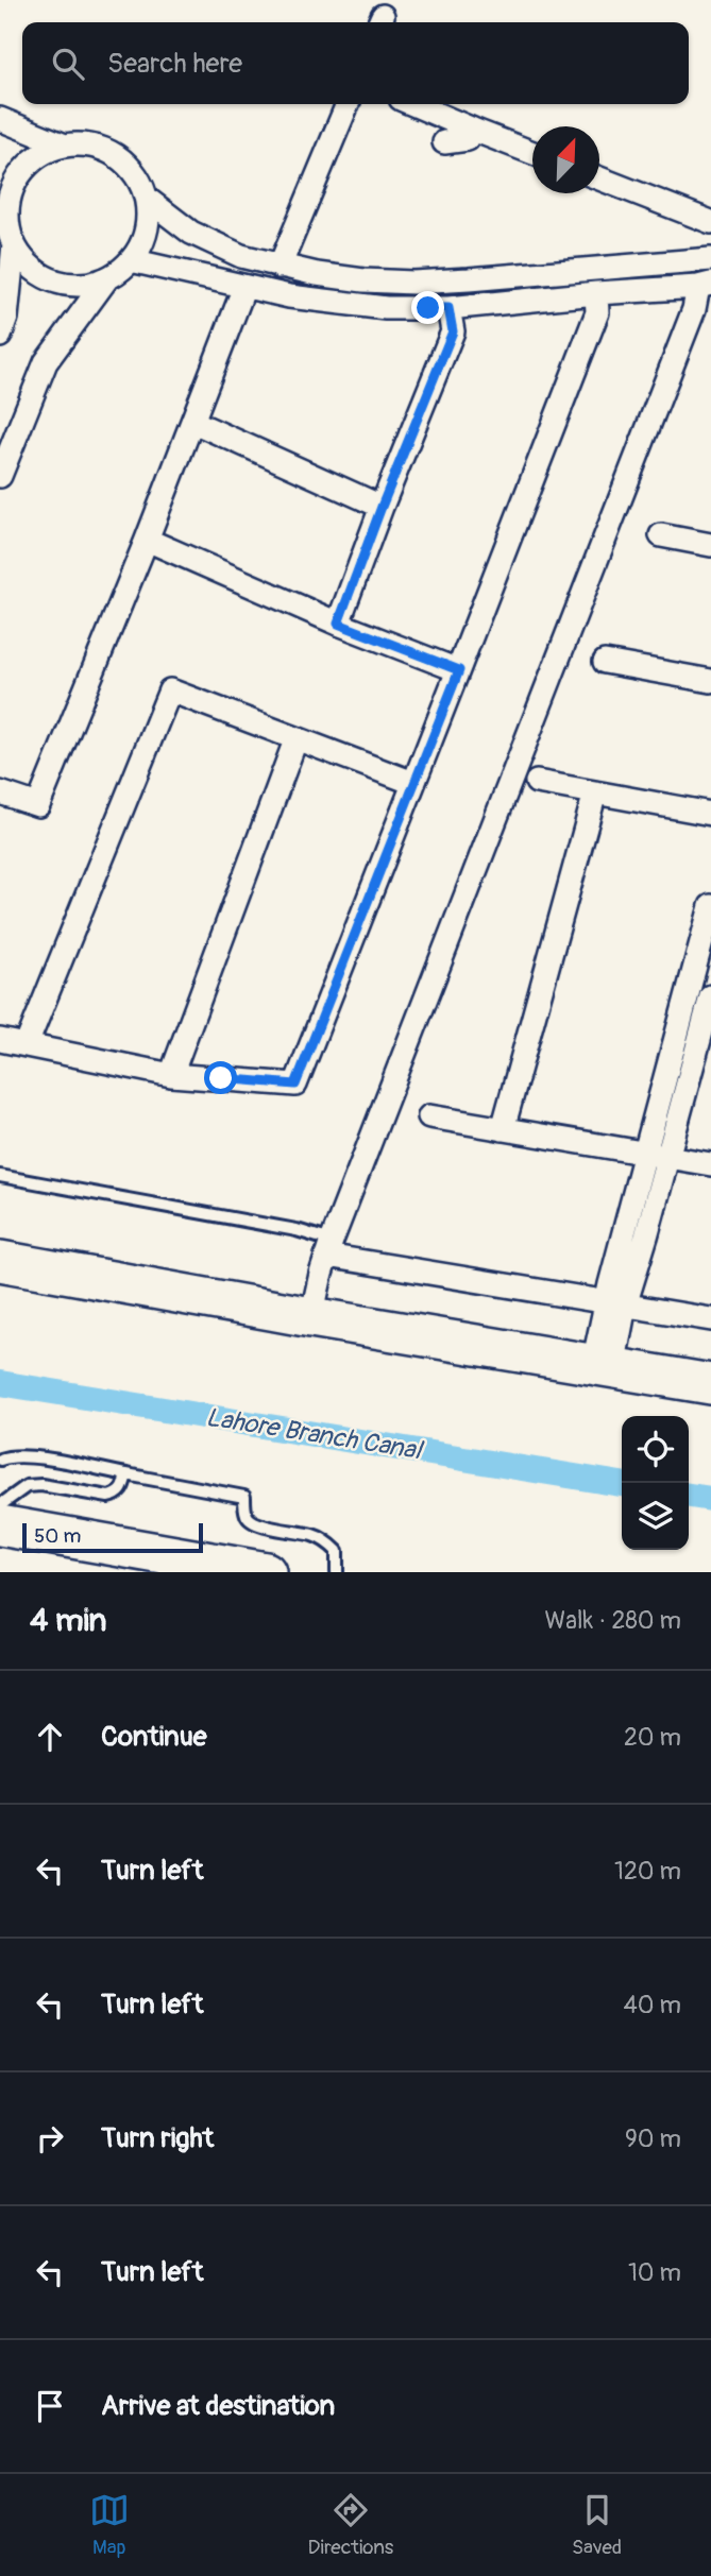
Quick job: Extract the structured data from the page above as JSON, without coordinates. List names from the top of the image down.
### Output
{
  "water": ["Lahore Branch Canal"],
  "scale_bar": "50 m",
  "north": "top right",
  "page": {
    "search": "Search here",
    "scale": "50 m",
    "heading": ["4 min", "Walk · 280 m"],
    "list": [
      ["Continue", "20 m"],
      ["Turn left", "120 m"],
      ["Turn left", "40 m"],
      ["Turn right", "90 m"],
      ["Turn left", "10 m"],
      "Arrive at destination"
    ],
    "nav": ["Map", "Directions", "Saved"]
  }
}
